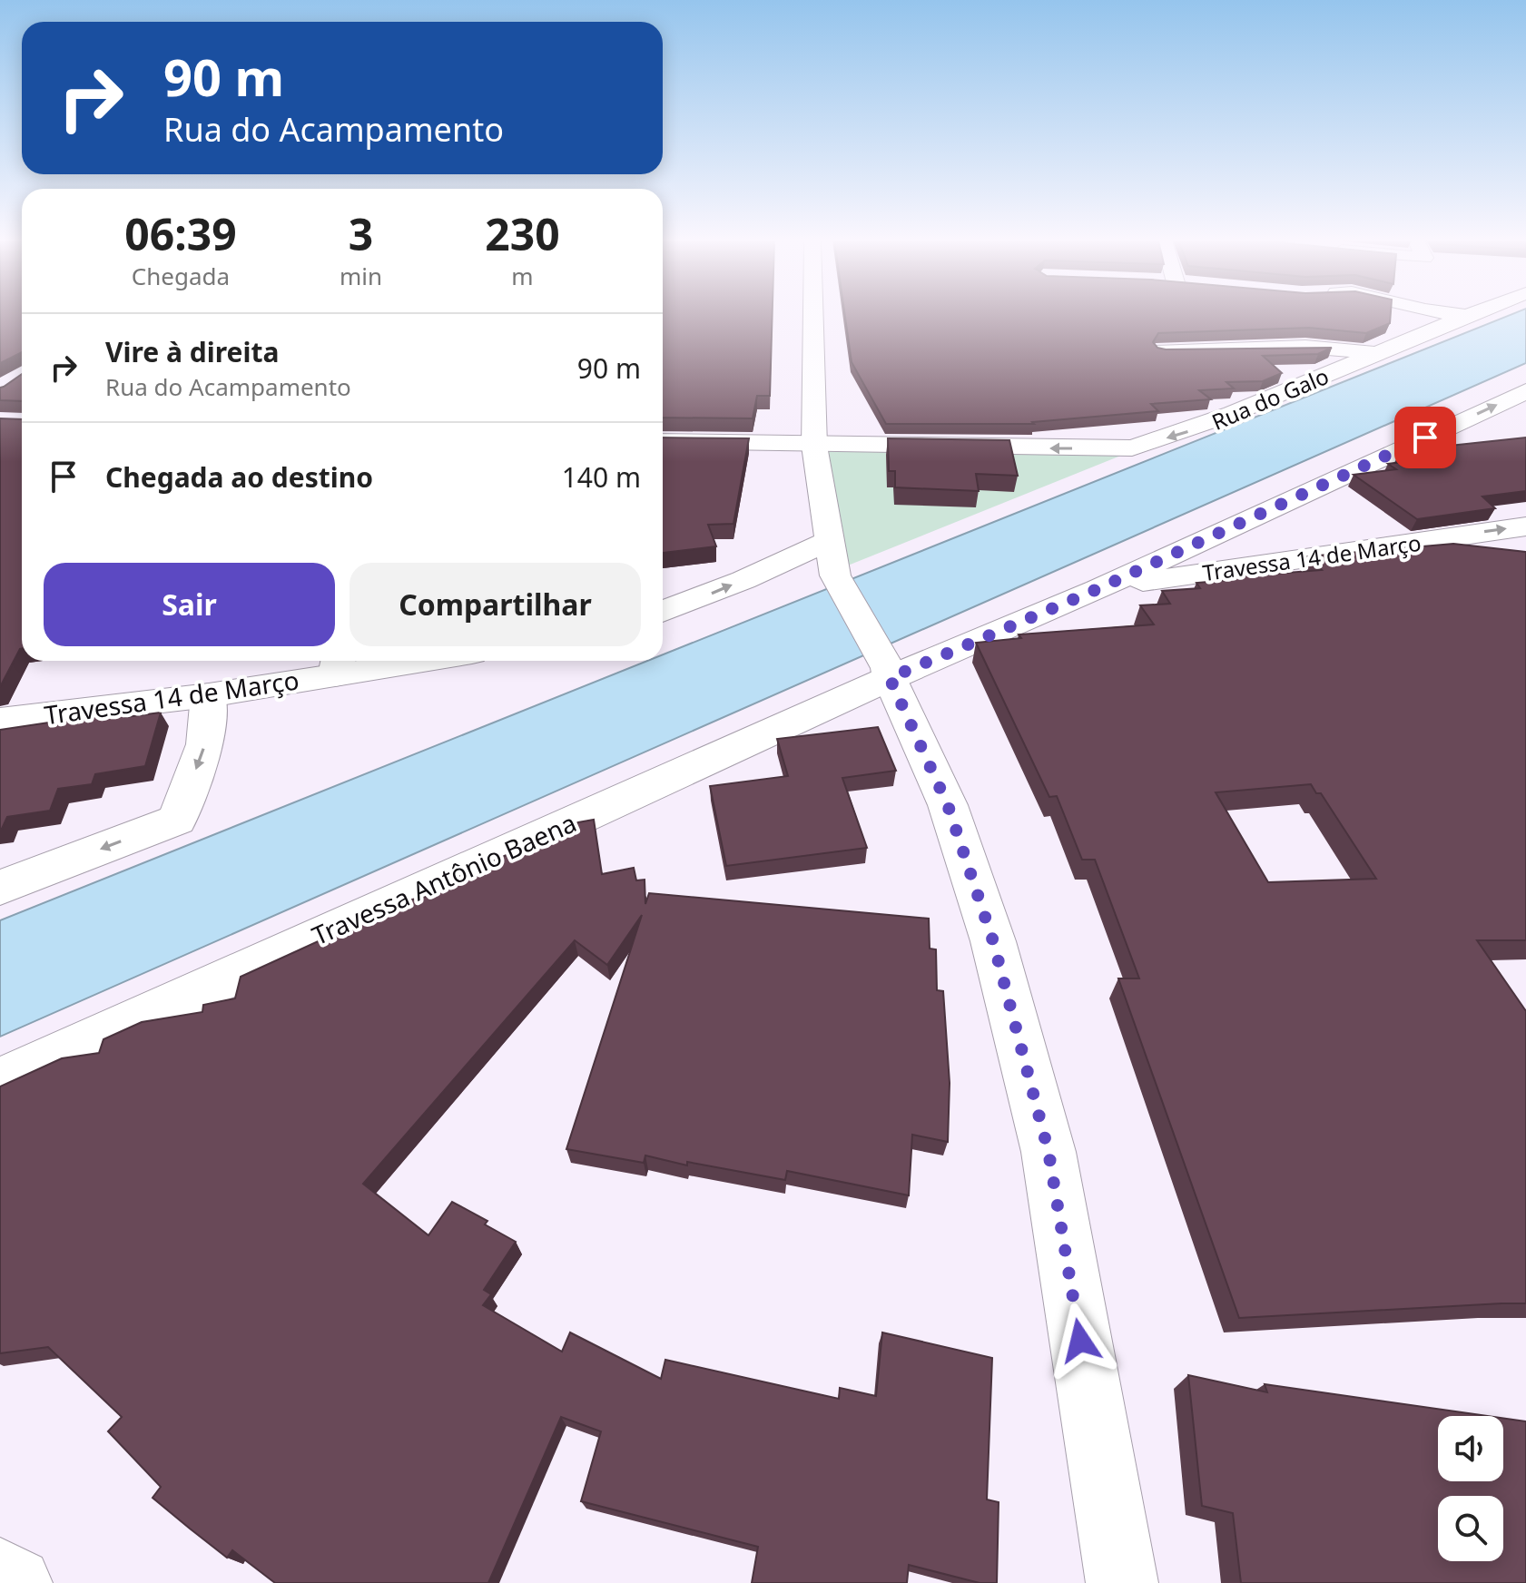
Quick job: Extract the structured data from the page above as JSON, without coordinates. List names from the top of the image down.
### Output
{
  "streets": {
    "street": ["Rua do Galo", "Travessa 14 de Março", "Travessa Antônio Baena"]
  },
  "crossings": [
    ["Travessa 14 de Março", "Travessa Antônio Baena"]
  ],
  "page": {
    "turn": ["90 m", "Rua do Acampamento"],
    "eta": [
      "06:39",
      "Chegada",
      "3",
      "min",
      "230",
      "m"
    ],
    "list": [
      {
        "name": "Vire à direita",
        "note": "Rua do Acampamento",
        "value": "90 m"
      },
      {
        "name": "Chegada ao destino",
        "value": "140 m"
      }
    ],
    "buttons": ["Sair", "Compartilhar"]
  }
}
